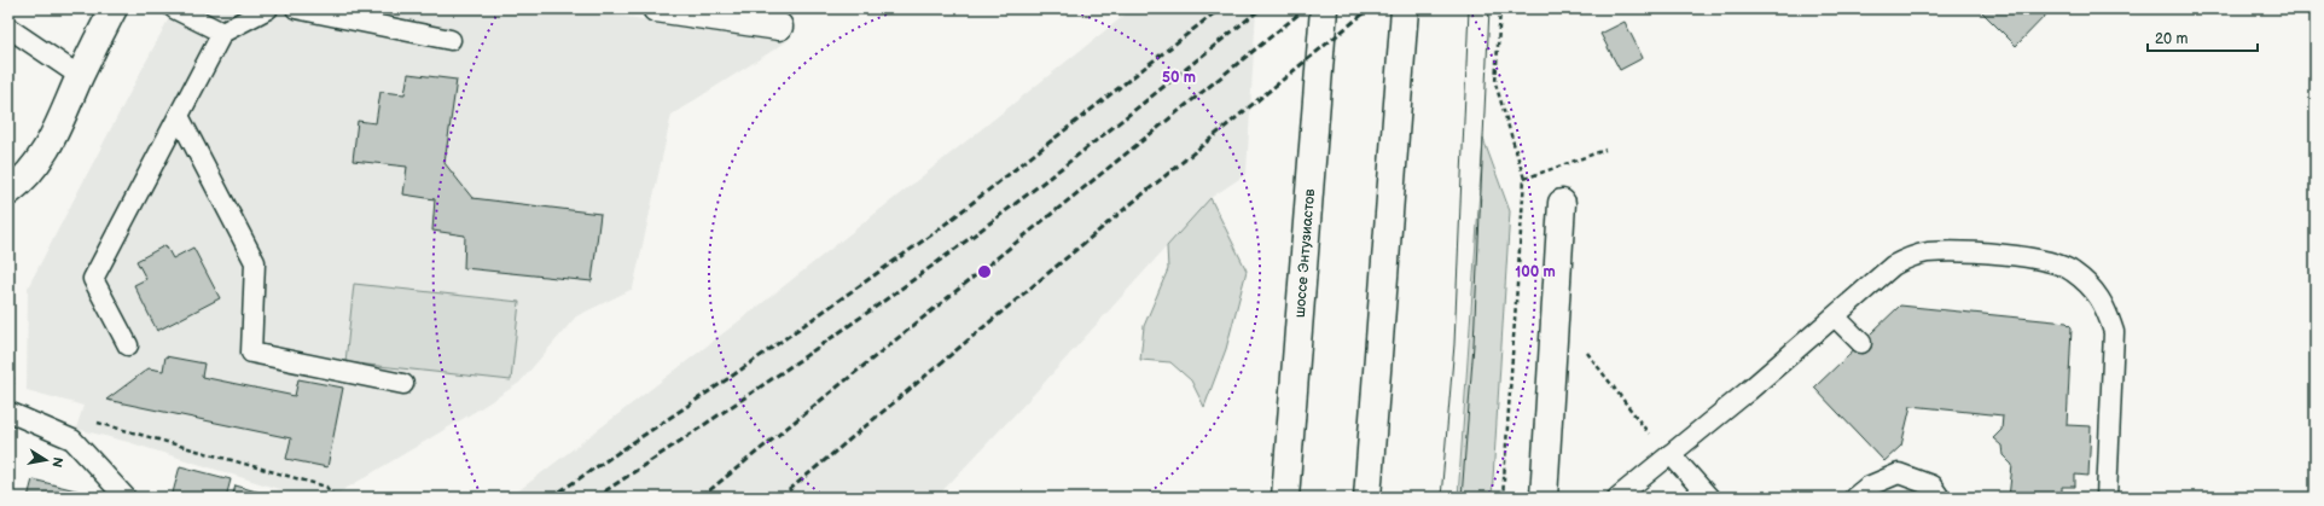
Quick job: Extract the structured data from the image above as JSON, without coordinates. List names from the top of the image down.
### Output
{
  "streets": {
    "main road": ["шоссе Энтузиастов"]
  },
  "scale_bar": "20 m",
  "north": "right",
  "rings": ["50 m", "100 m"]
}
